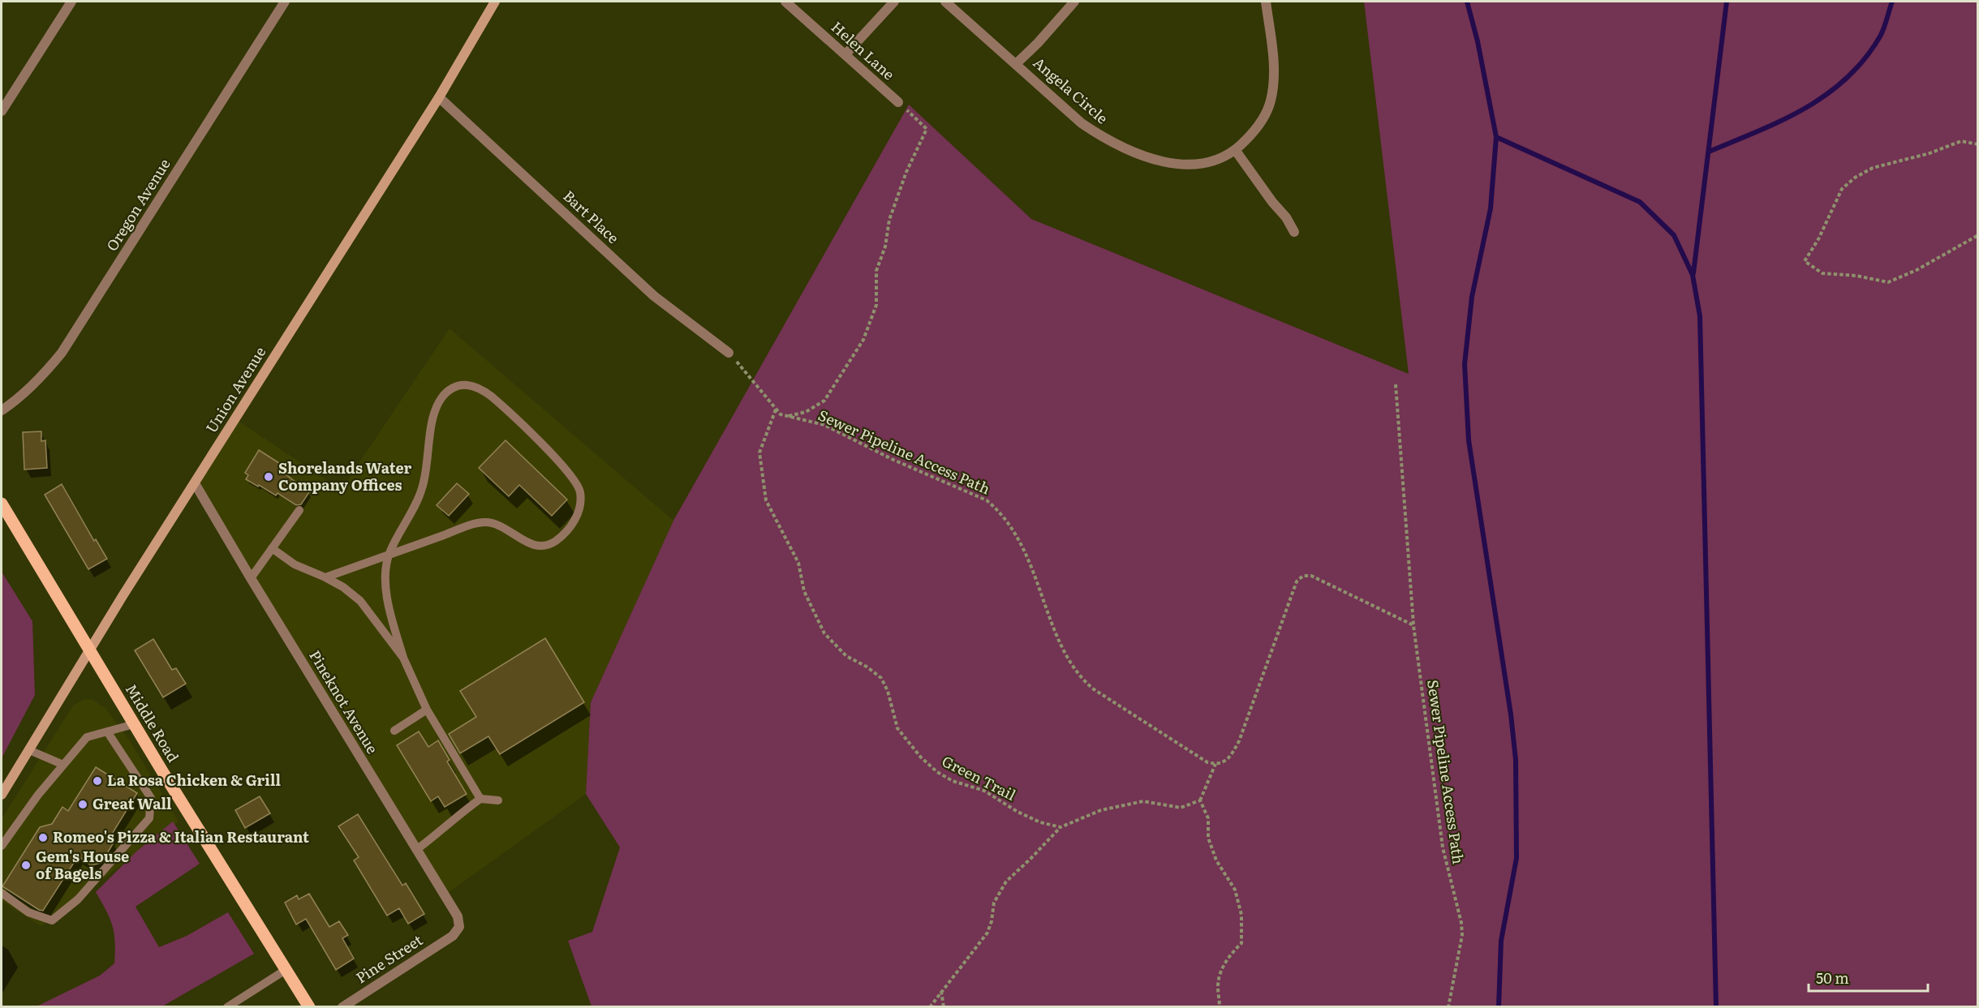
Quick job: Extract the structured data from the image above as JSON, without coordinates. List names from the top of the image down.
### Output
{
  "streets": {
    "main road": ["Middle Road"],
    "street": [
      "Helen Lane",
      "Angela Circle",
      "Oregon Avenue",
      "Bart Place",
      "Union Avenue",
      "Pineknot Avenue",
      "Pine Street"
    ],
    "path": ["Sewer Pipeline Access Path", "Green Trail"]
  },
  "crossings": [
    ["Bart Place", "Union Avenue"],
    ["Bart Place", "Sewer Pipeline Access Path"],
    ["Union Avenue", "Pineknot Avenue"],
    ["Union Avenue", "Middle Road"],
    ["Sewer Pipeline Access Path", "Green Trail"],
    ["Pineknot Avenue", "Pine Street"]
  ],
  "places": [
    "Shorelands Water Company Offices",
    "La Rosa Chicken & Grill",
    "Great Wall",
    "Romeo's Pizza & Italian Restaurant",
    "Gem's House of Bagels"
  ],
  "scale_bar": "50 m"
}
